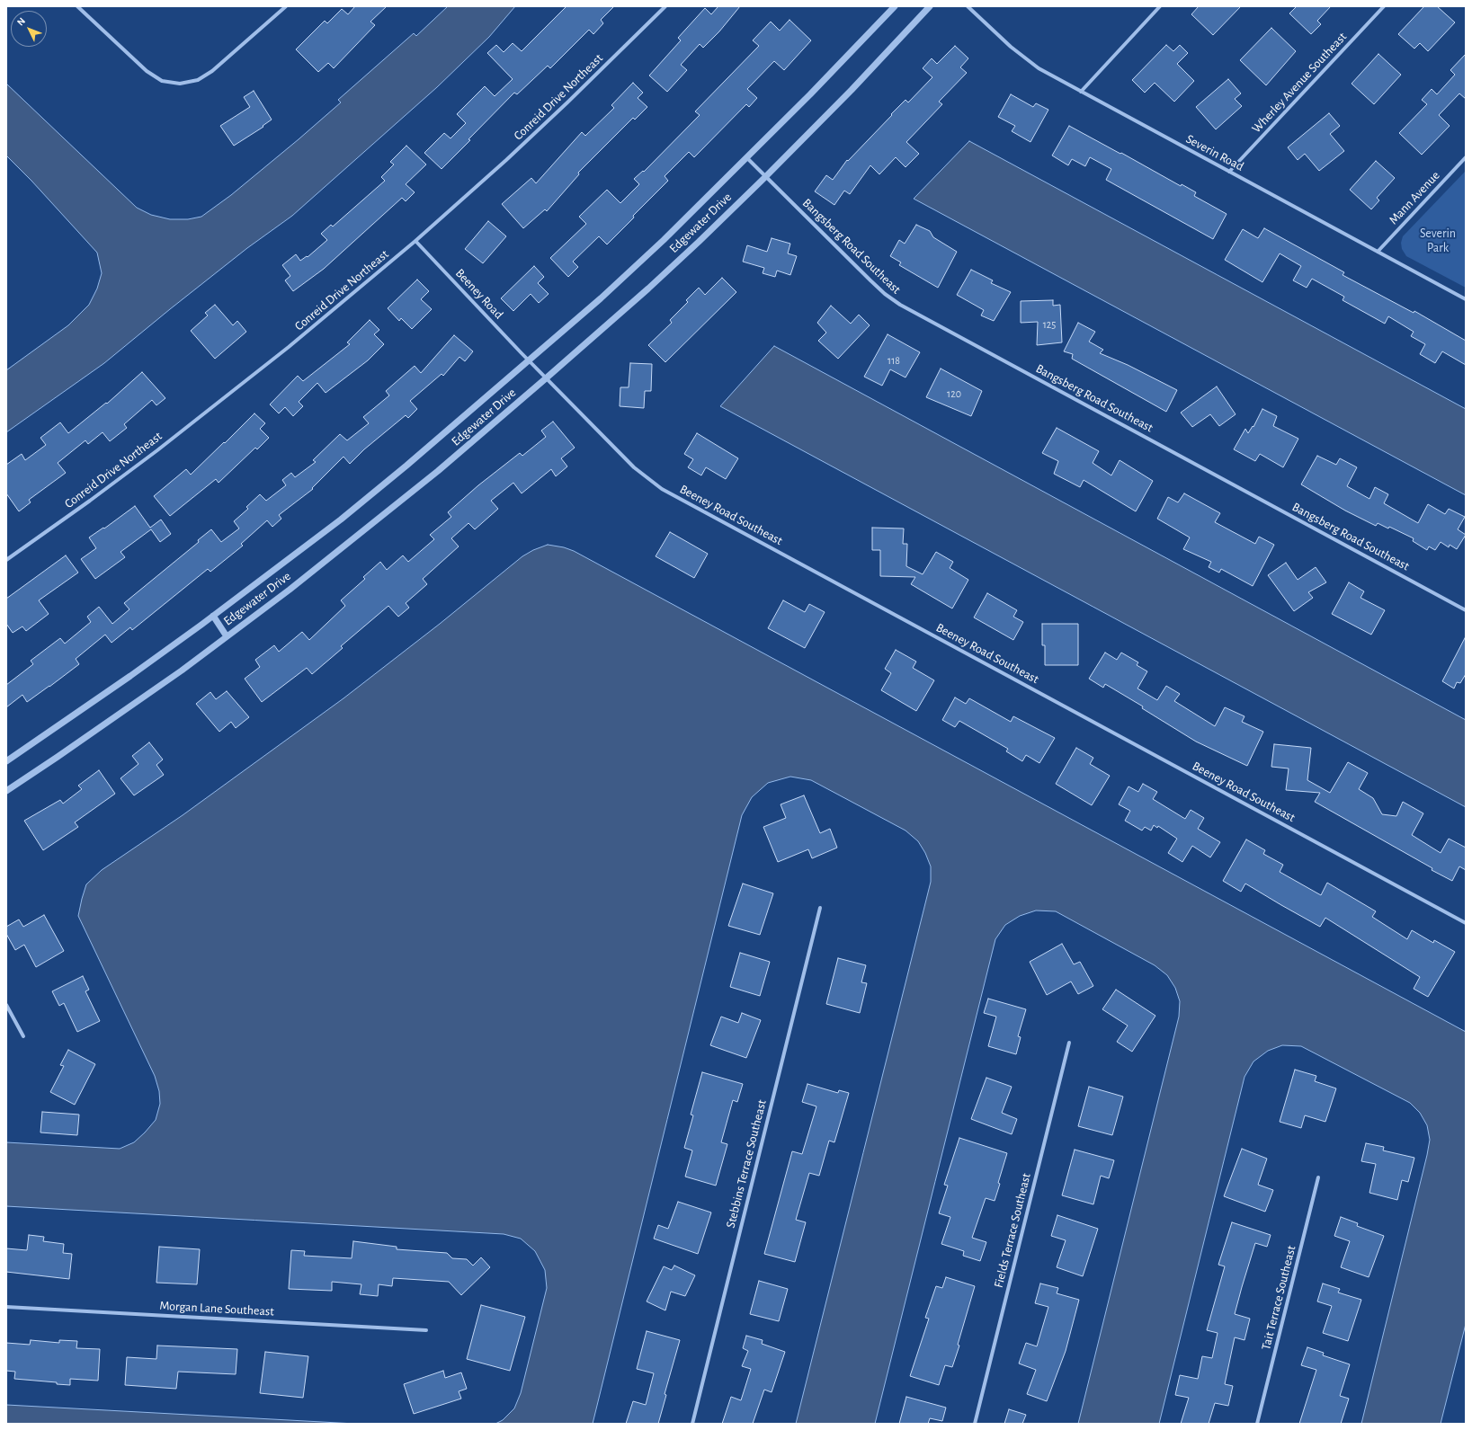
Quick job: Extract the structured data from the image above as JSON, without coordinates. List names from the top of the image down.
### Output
{
  "streets": {
    "street": [
      "Wherley Avenue Southeast",
      "Conreid Drive Northeast",
      "Severin Road",
      "Mann Avenue",
      "Edgewater Drive",
      "Bangsberg Road Southeast",
      "Beeney Road",
      "Beeney Road Southeast",
      "Stebbins Terrace Southeast",
      "Fields Terrace Southeast",
      "Tait Terrace Southeast",
      "Morgan Lane Southeast"
    ]
  },
  "crossings": [
    ["Wherley Avenue Southeast", "Severin Road"],
    ["Conreid Drive Northeast", "Beeney Road"],
    ["Severin Road", "Mann Avenue"],
    ["Edgewater Drive", "Bangsberg Road Southeast"],
    ["Edgewater Drive", "Beeney Road"],
    ["Edgewater Drive", "Beeney Road Southeast"],
    ["Beeney Road", "Beeney Road Southeast"]
  ],
  "parks": ["Severin Park"],
  "house_numbers": ["125", "118", "120"],
  "north": "top left"
}
